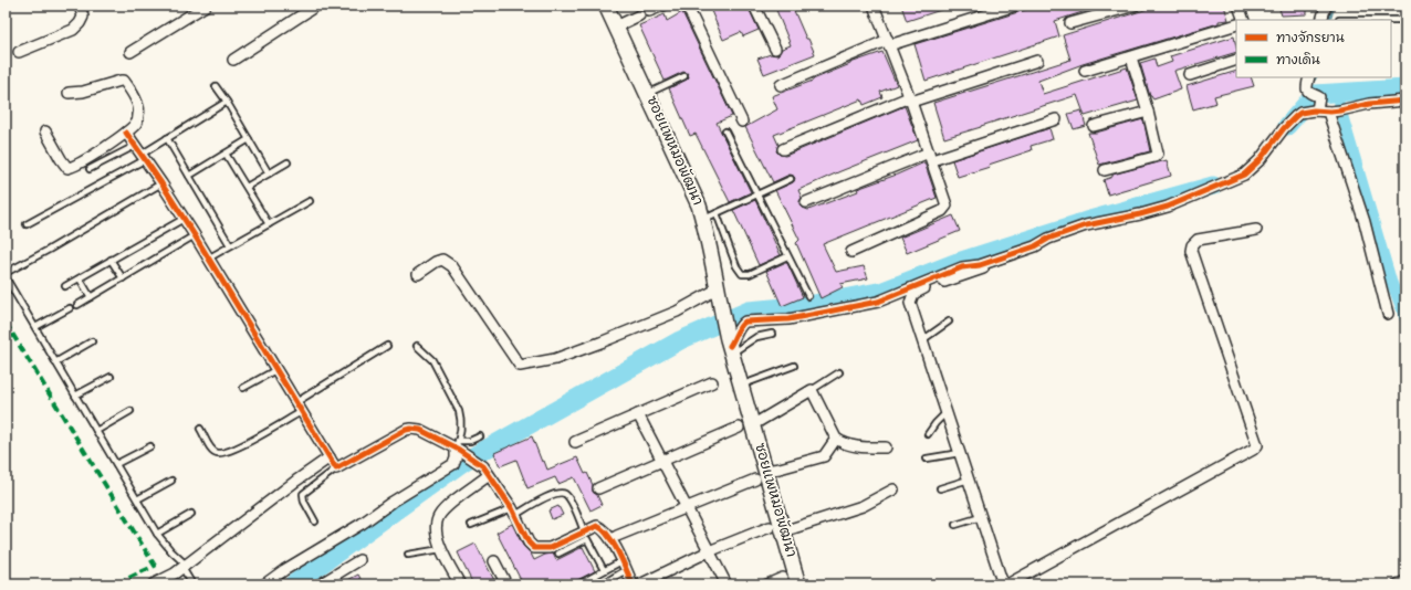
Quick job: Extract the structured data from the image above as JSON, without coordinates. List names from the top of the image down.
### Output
{
  "streets": {
    "street": ["ซอยแพหมอพัฒนา"]
  },
  "legend": ["ทางจักรยาน", "ทางเดิน"]
}
